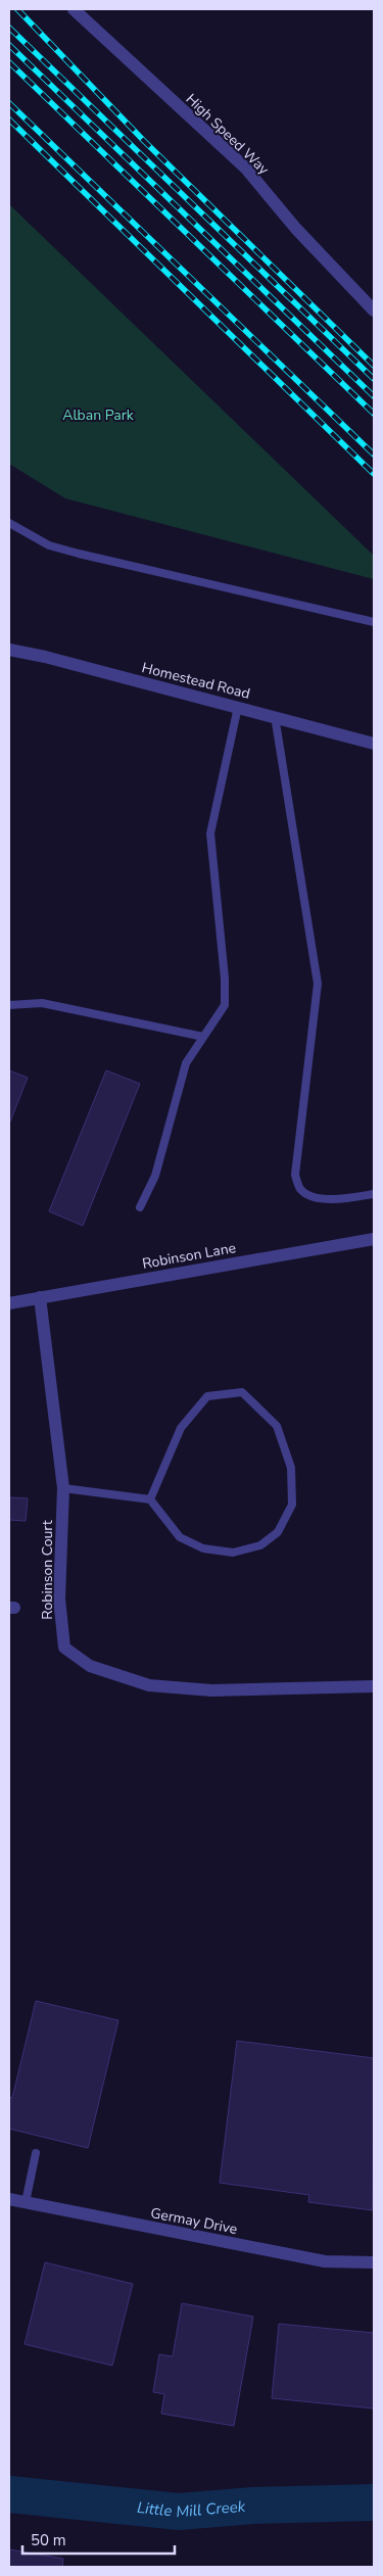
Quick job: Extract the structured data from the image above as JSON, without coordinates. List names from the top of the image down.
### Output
{
  "streets": {
    "street": [
      "High Speed Way",
      "Homestead Road",
      "Robinson Lane",
      "Robinson Court",
      "Germay Drive"
    ]
  },
  "crossings": [
    ["Robinson Lane", "Robinson Court"]
  ],
  "water": ["Little Mill Creek"],
  "parks": ["Alban Park"],
  "scale_bar": "50 m"
}
